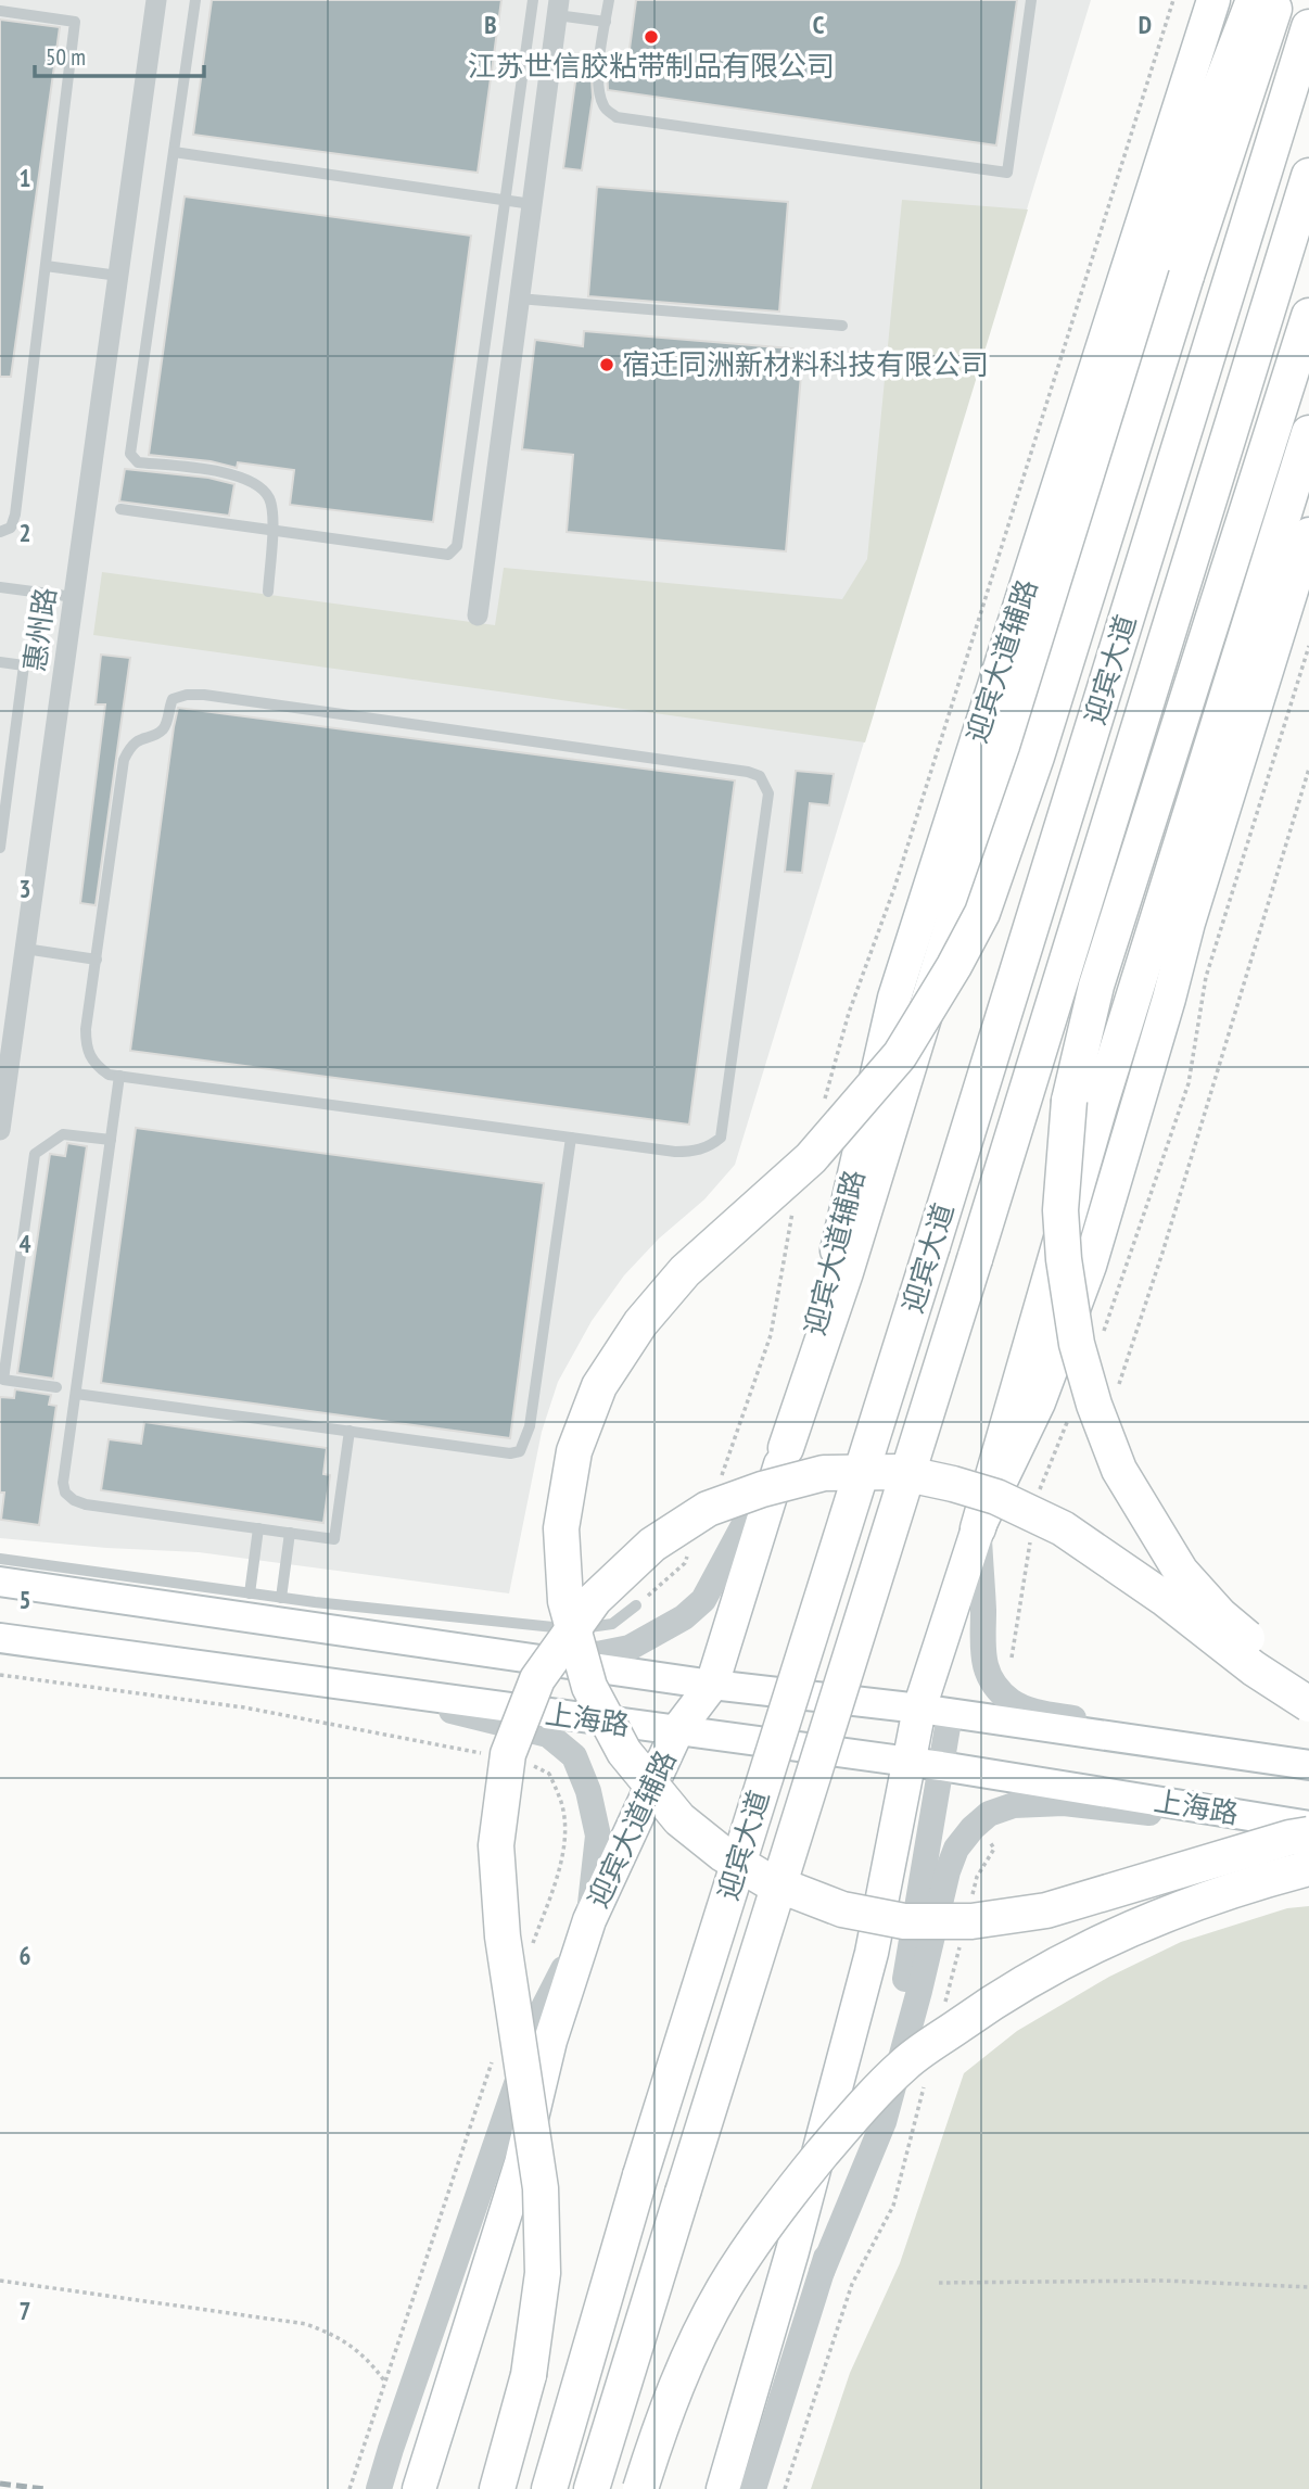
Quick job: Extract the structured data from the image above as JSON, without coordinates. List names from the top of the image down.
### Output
{
  "streets": {
    "highway": ["迎宾大道"],
    "main road": ["迎宾大道辅路", "上海路"],
    "street": ["惠州路"]
  },
  "crossings": [
    ["迎宾大道辅路", "上海路"]
  ],
  "places": ["江苏世信胶粘带制品有限公司", "宿迁同洲新材料科技有限公司"],
  "scale_bar": "50 m",
  "grid": {
    "columns": ["B", "C", "D"],
    "rows": [
      "1",
      "2",
      "3",
      "4",
      "5",
      "6",
      "7"
    ]
  }
}
